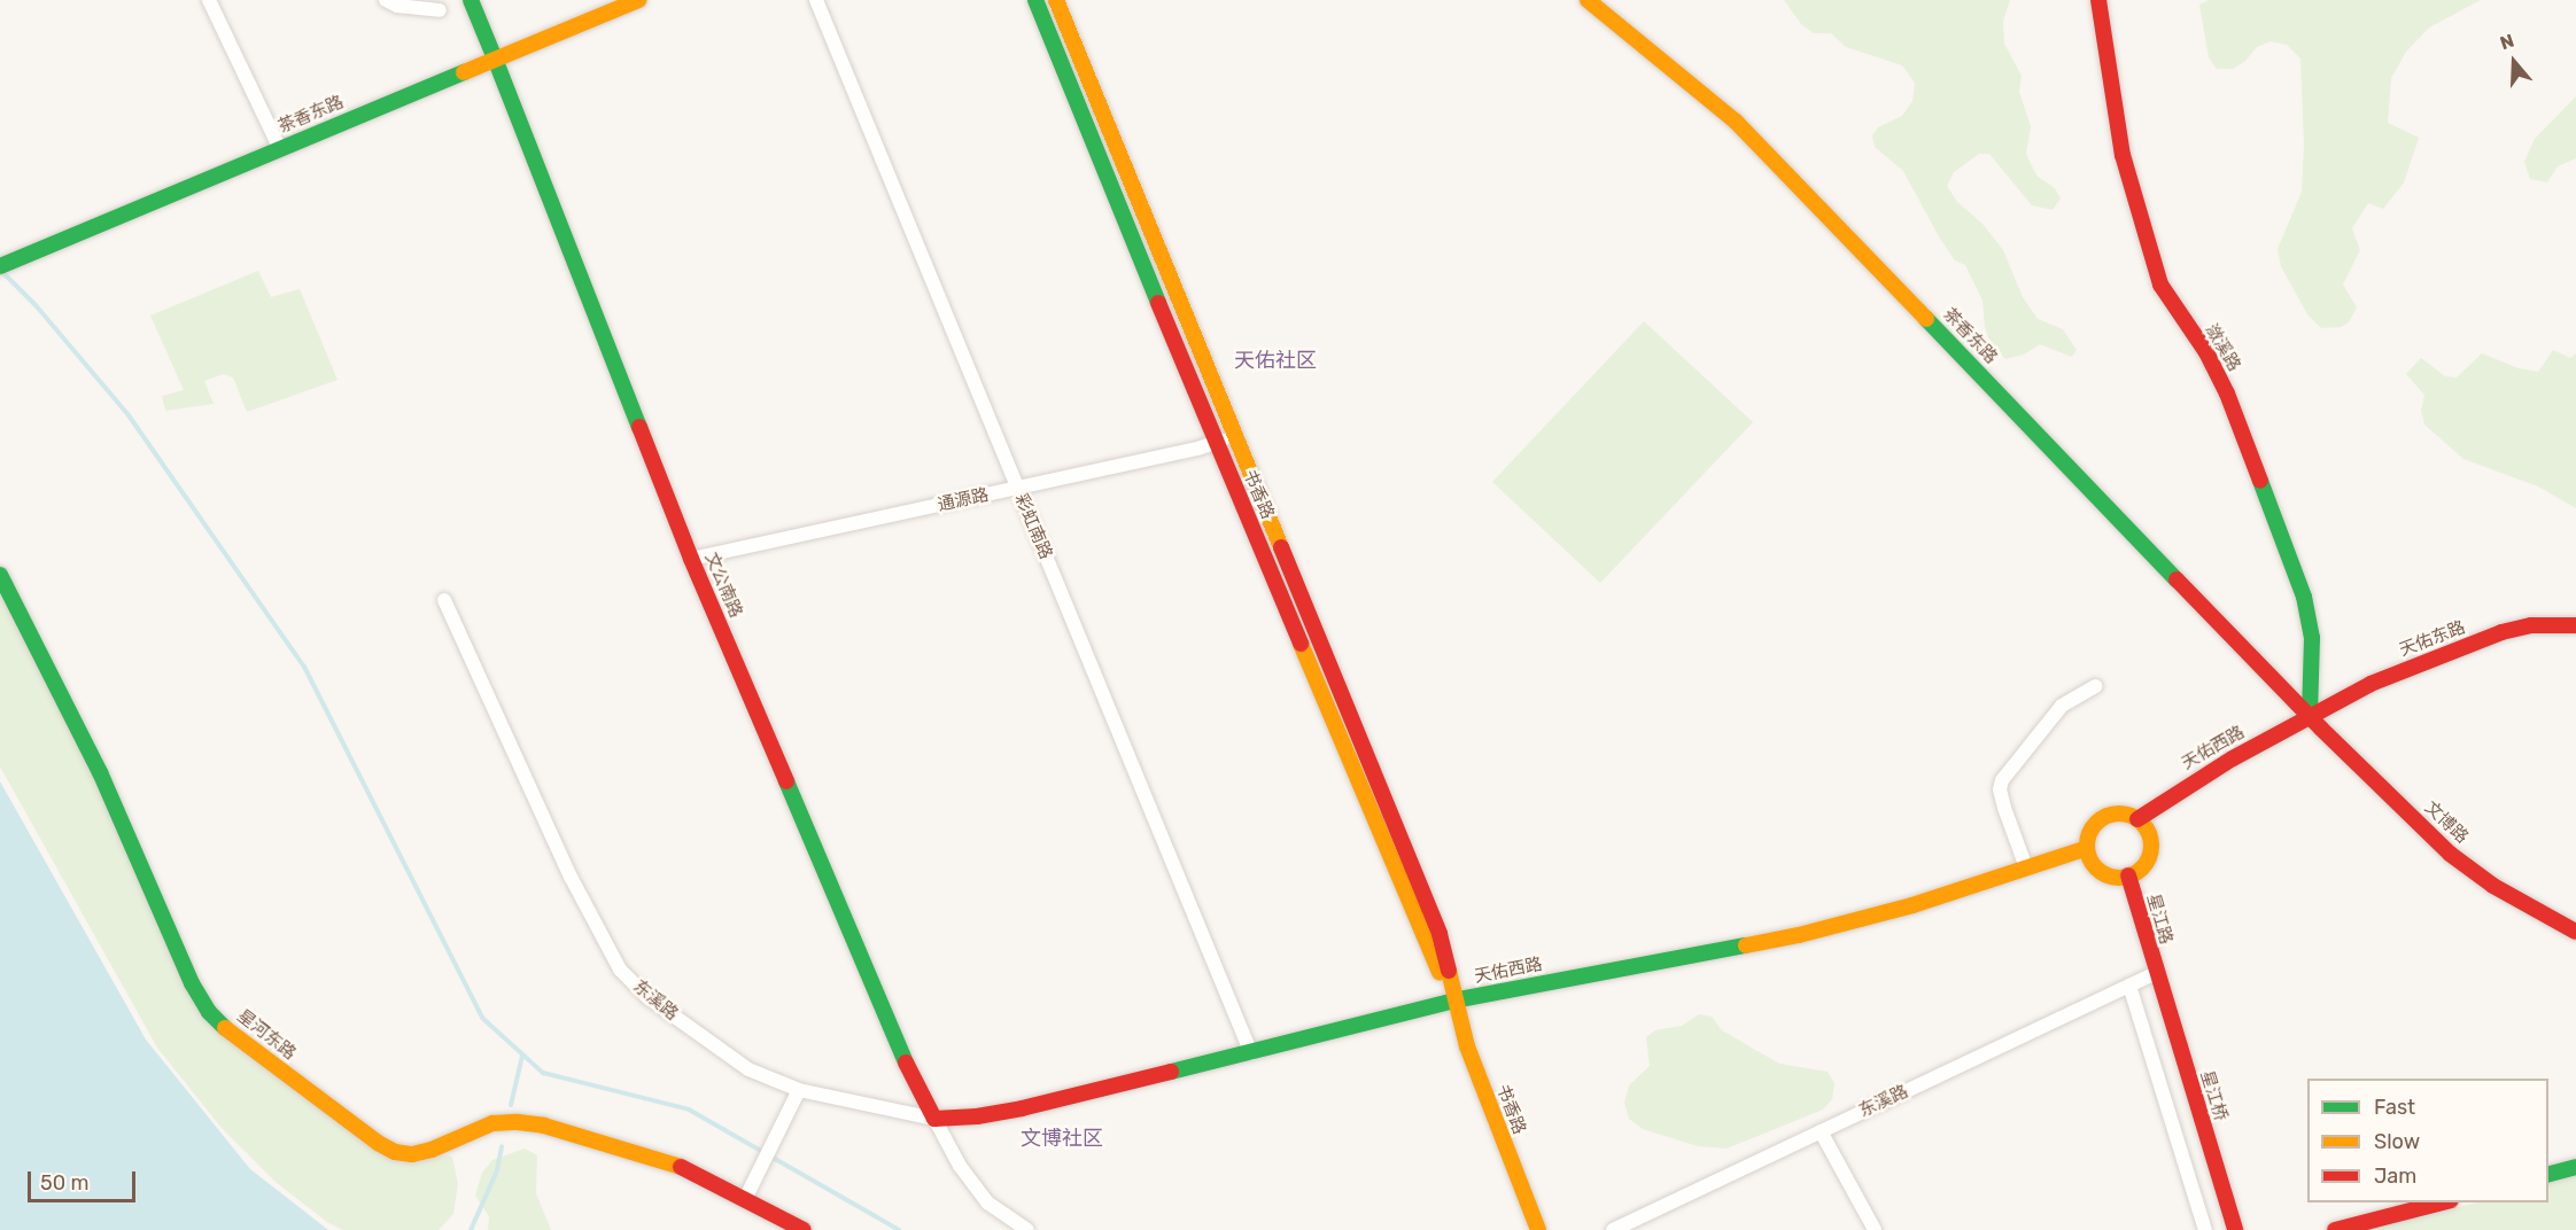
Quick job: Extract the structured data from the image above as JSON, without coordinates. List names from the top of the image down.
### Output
{
  "streets": {
    "street": [
      "茶香东路",
      "潋溪路",
      "书香路",
      "通源路",
      "彩虹南路",
      "文公南路",
      "天佑东路",
      "天佑西路",
      "文博路",
      "星江路",
      "东溪路",
      "星河东路",
      "星江桥"
    ]
  },
  "crossings": [
    ["茶香东路", "潋溪路"],
    ["茶香东路", "文公南路"],
    ["茶香东路", "天佑东路"],
    ["茶香东路", "天佑西路"],
    ["茶香东路", "文博路"],
    ["潋溪路", "天佑东路"],
    ["潋溪路", "天佑西路"],
    ["潋溪路", "文博路"],
    ["书香路", "通源路"],
    ["书香路", "天佑西路"],
    ["通源路", "彩虹南路"],
    ["通源路", "文公南路"],
    ["彩虹南路", "天佑西路"],
    ["文公南路", "天佑西路"],
    ["文公南路", "东溪路"],
    ["天佑东路", "天佑西路"],
    ["天佑东路", "文博路"],
    ["天佑西路", "文博路"],
    ["天佑西路", "星江路"],
    ["天佑西路", "东溪路"],
    ["星江路", "东溪路"],
    ["星江路", "星江桥"],
    ["东溪路", "星江桥"]
  ],
  "districts": ["天佑社区", "文博社区"],
  "legend": ["Fast", "Slow", "Jam"],
  "scale_bar": "50 m",
  "north": "top"
}
